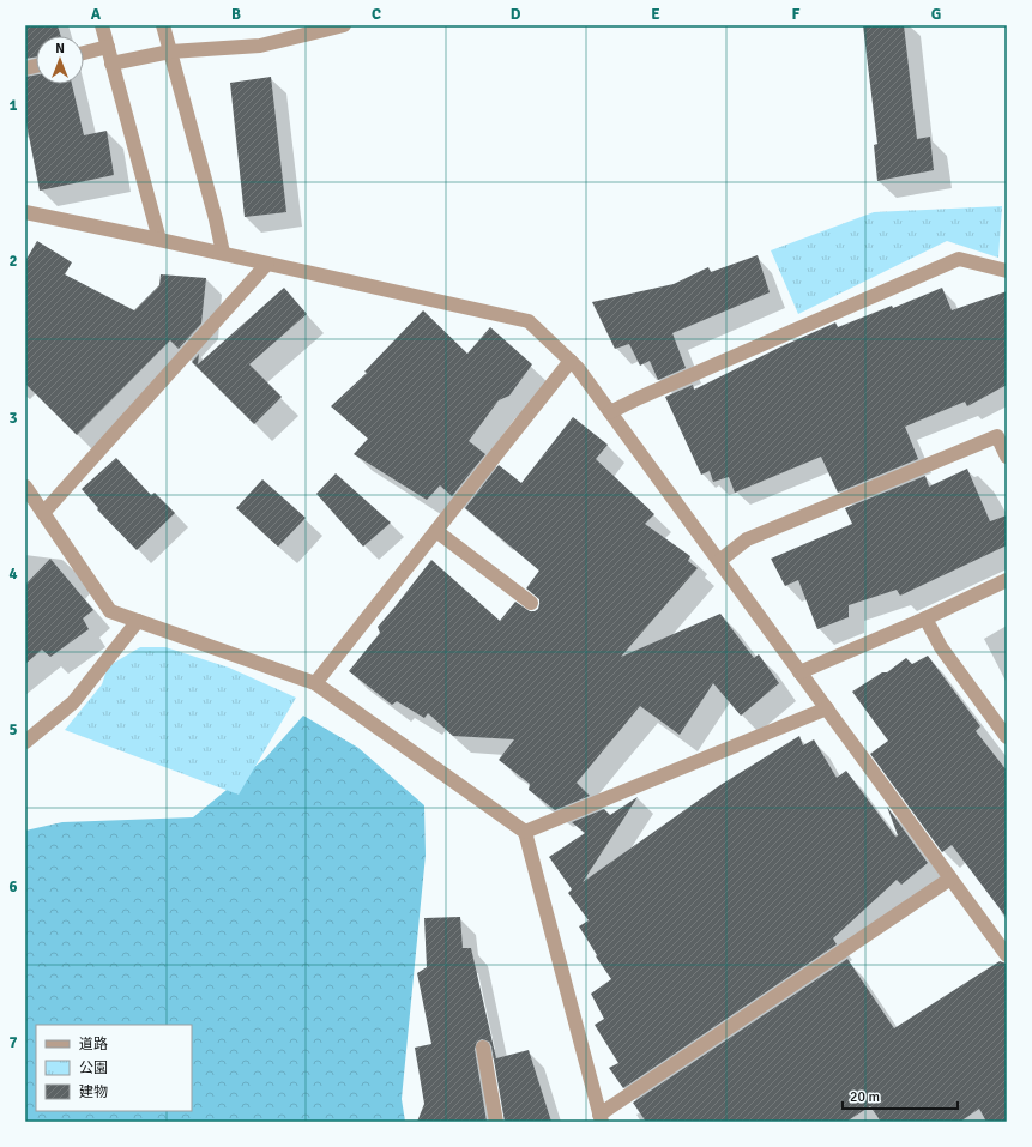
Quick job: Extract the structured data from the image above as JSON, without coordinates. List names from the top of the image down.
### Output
{
  "legend": ["道路", "公園", "建物"],
  "scale_bar": "20 m",
  "north": "top",
  "grid": {
    "columns": [
      "A",
      "B",
      "C",
      "D",
      "E",
      "F",
      "G"
    ],
    "rows": [
      "1",
      "2",
      "3",
      "4",
      "5",
      "6",
      "7"
    ]
  }
}
